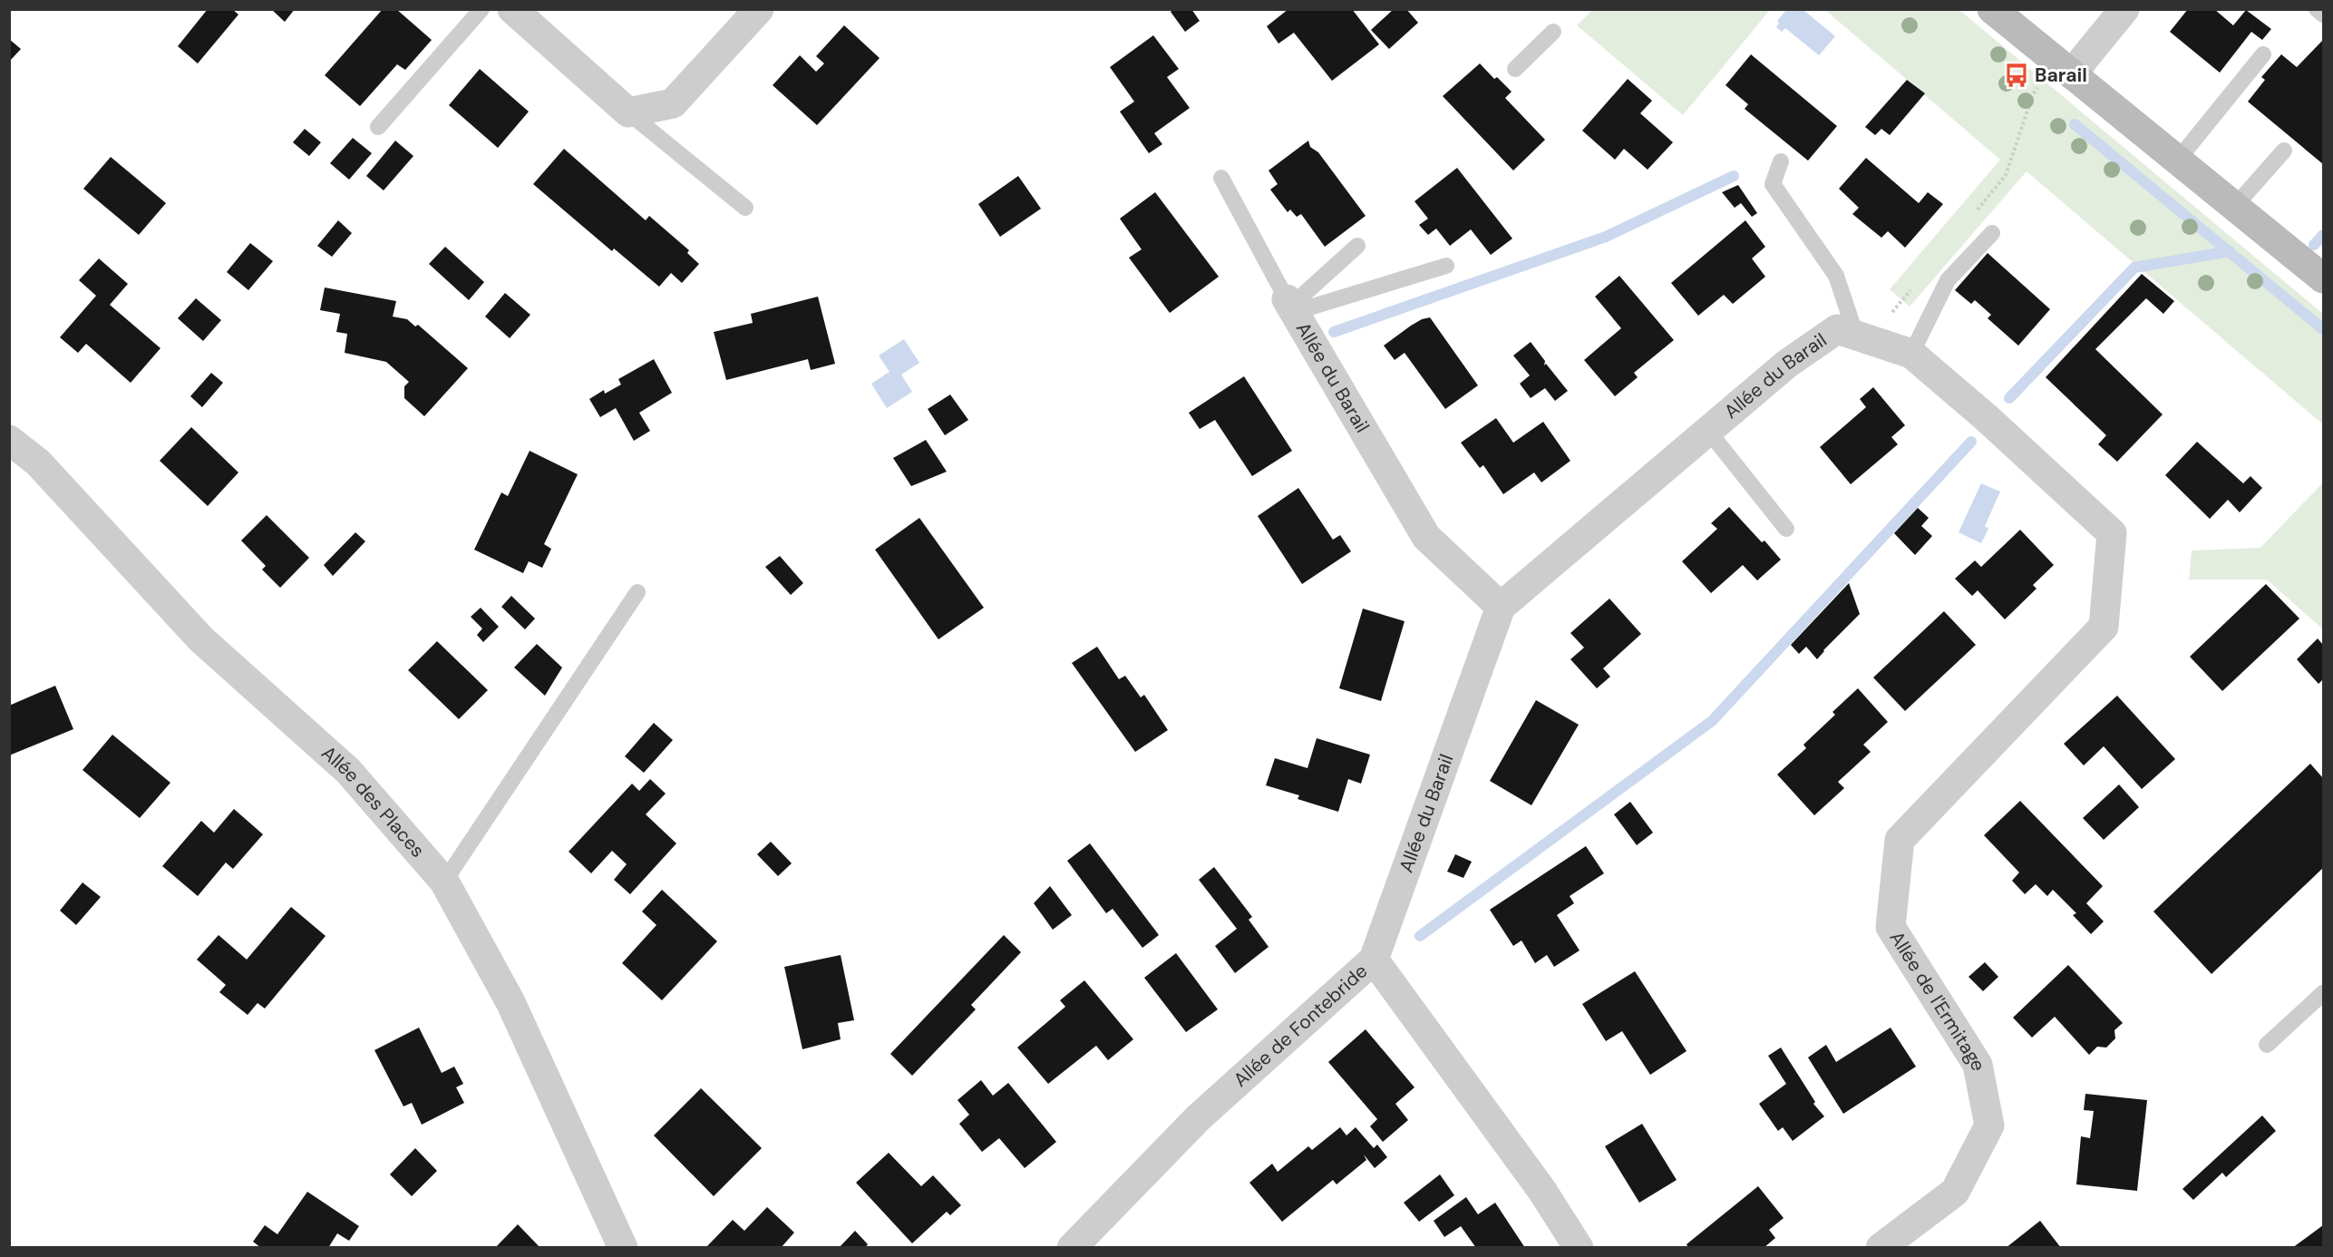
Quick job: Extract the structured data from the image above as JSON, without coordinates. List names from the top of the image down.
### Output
{
  "streets": {
    "street": [
      "Allée du Barail",
      "Allée des Places",
      "Allée de l'Ermitage",
      "Allée de Fontebride"
    ]
  },
  "crossings": [
    ["Allée du Barail", "Allée de l'Ermitage"],
    ["Allée du Barail", "Allée de Fontebride"]
  ],
  "places": {
    "bus stop": ["Barail"]
  }
}
